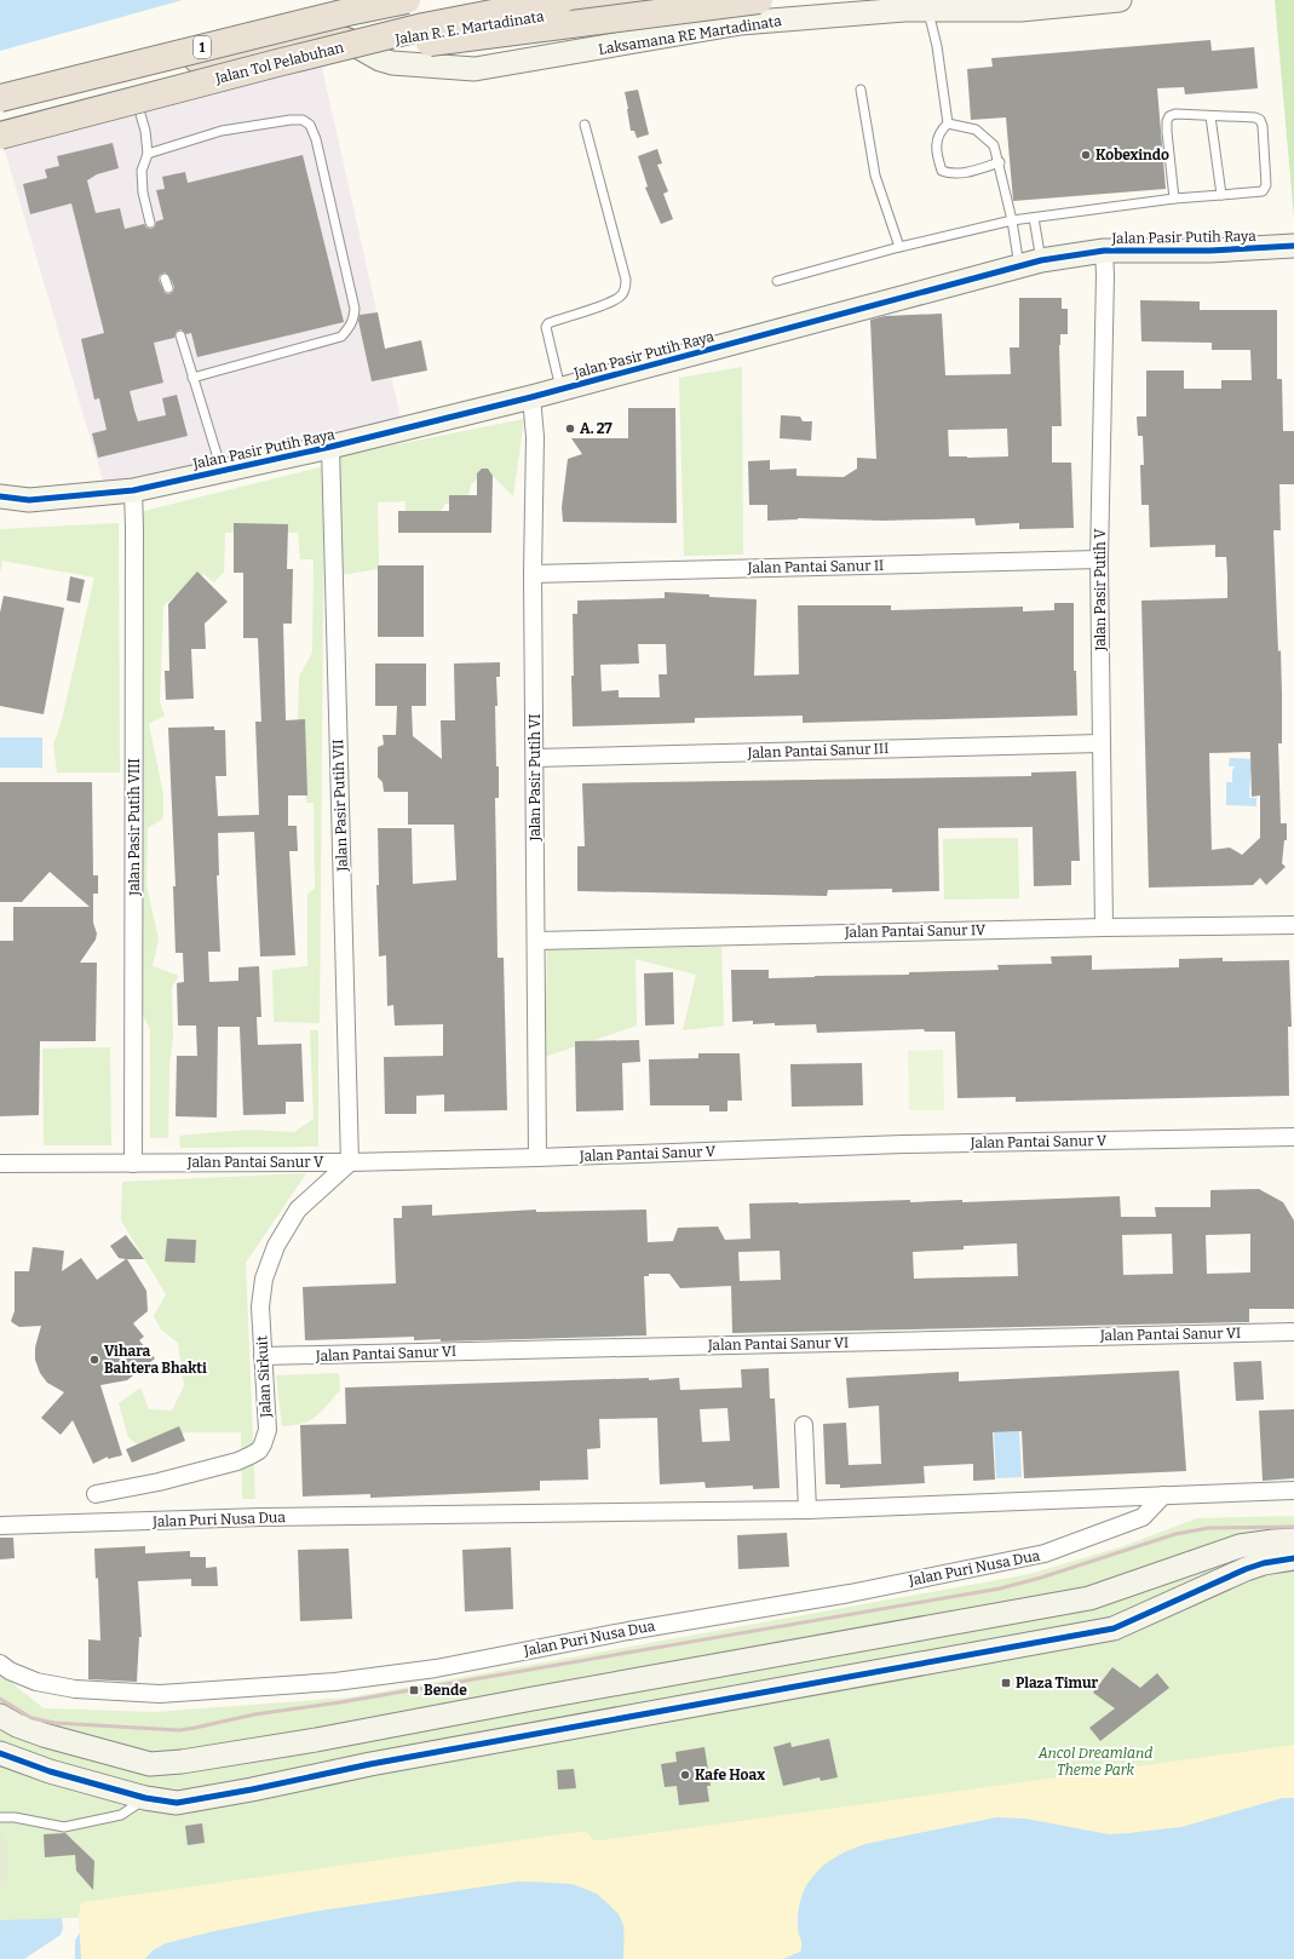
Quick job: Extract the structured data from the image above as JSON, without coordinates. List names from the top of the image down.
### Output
{
  "streets": {
    "highway": ["Jalan R. E. Martadinata", "1", "Jalan Tol Pelabuhan"],
    "street": [
      "Laksamana RE Martadinata",
      "Jalan Pasir Putih Raya",
      "Jalan Pantai Sanur II",
      "Jalan Pasir Putih V",
      "Jalan Pantai Sanur III",
      "Jalan Pasir Putih VI",
      "Jalan Pasir Putih VII",
      "Jalan Pasir Putih VIII",
      "Jalan Pantai Sanur IV",
      "Jalan Pantai Sanur V",
      "Jalan Pantai Sanur VI",
      "Jalan Sirkuit",
      "Jalan Puri Nusa Dua"
    ]
  },
  "crossings": [
    ["Jalan R. E. Martadinata", "Laksamana RE Martadinata"],
    ["Jalan Pasir Putih Raya", "Jalan Pasir Putih V"],
    ["Jalan Pasir Putih Raya", "Jalan Pasir Putih VI"],
    ["Jalan Pasir Putih Raya", "Jalan Pasir Putih VII"],
    ["Jalan Pasir Putih Raya", "Jalan Pasir Putih VIII"],
    ["Jalan Pantai Sanur II", "Jalan Pasir Putih V"],
    ["Jalan Pantai Sanur II", "Jalan Pasir Putih VI"],
    ["Jalan Pasir Putih V", "Jalan Pantai Sanur III"],
    ["Jalan Pasir Putih V", "Jalan Pantai Sanur IV"],
    ["Jalan Pantai Sanur III", "Jalan Pasir Putih VI"],
    ["Jalan Pasir Putih VI", "Jalan Pantai Sanur IV"],
    ["Jalan Pasir Putih VI", "Jalan Pantai Sanur V"],
    ["Jalan Pasir Putih VII", "Jalan Pantai Sanur V"],
    ["Jalan Pasir Putih VII", "Jalan Sirkuit"],
    ["Jalan Pasir Putih VIII", "Jalan Pantai Sanur V"],
    ["Jalan Pantai Sanur V", "Jalan Sirkuit"],
    ["Jalan Pantai Sanur VI", "Jalan Sirkuit"]
  ],
  "parks": ["Ancol Dreamland Theme Park"],
  "places": {
    "other": [
      "Kobexindo",
      "A. 27",
      "Vihara Bahtera Bhakti",
      "Kafe Hoax"
    ],
    "transit": ["Plaza Timur", "Bende"]
  }
}
